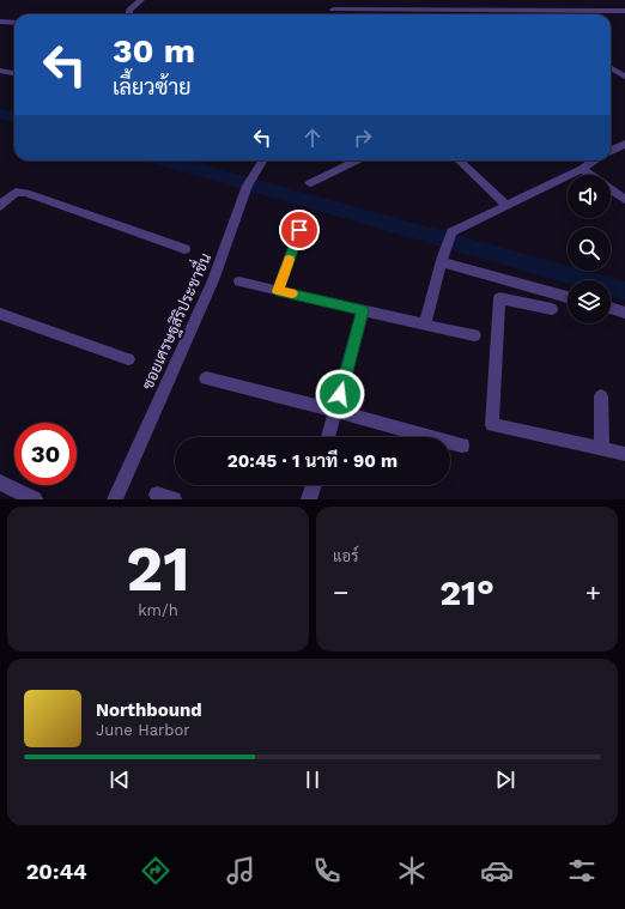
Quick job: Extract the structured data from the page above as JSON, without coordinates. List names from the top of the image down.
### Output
{
  "streets": {
    "street": ["ซอยเศรษฐสิริประชาชื่น"]
  },
  "page": {
    "turn": ["30 m", "เลี้ยวซ้าย"],
    "limit": "30",
    "trip": "20:45 · 1 นาที · 90 m",
    "tile": [
      ["21", "km/h"],
      "แอร์"
    ],
    "heat": ["−", "21°", "+"],
    "song": ["Northbound", "June Harbor"],
    "tabs": "20:44"
  }
}
